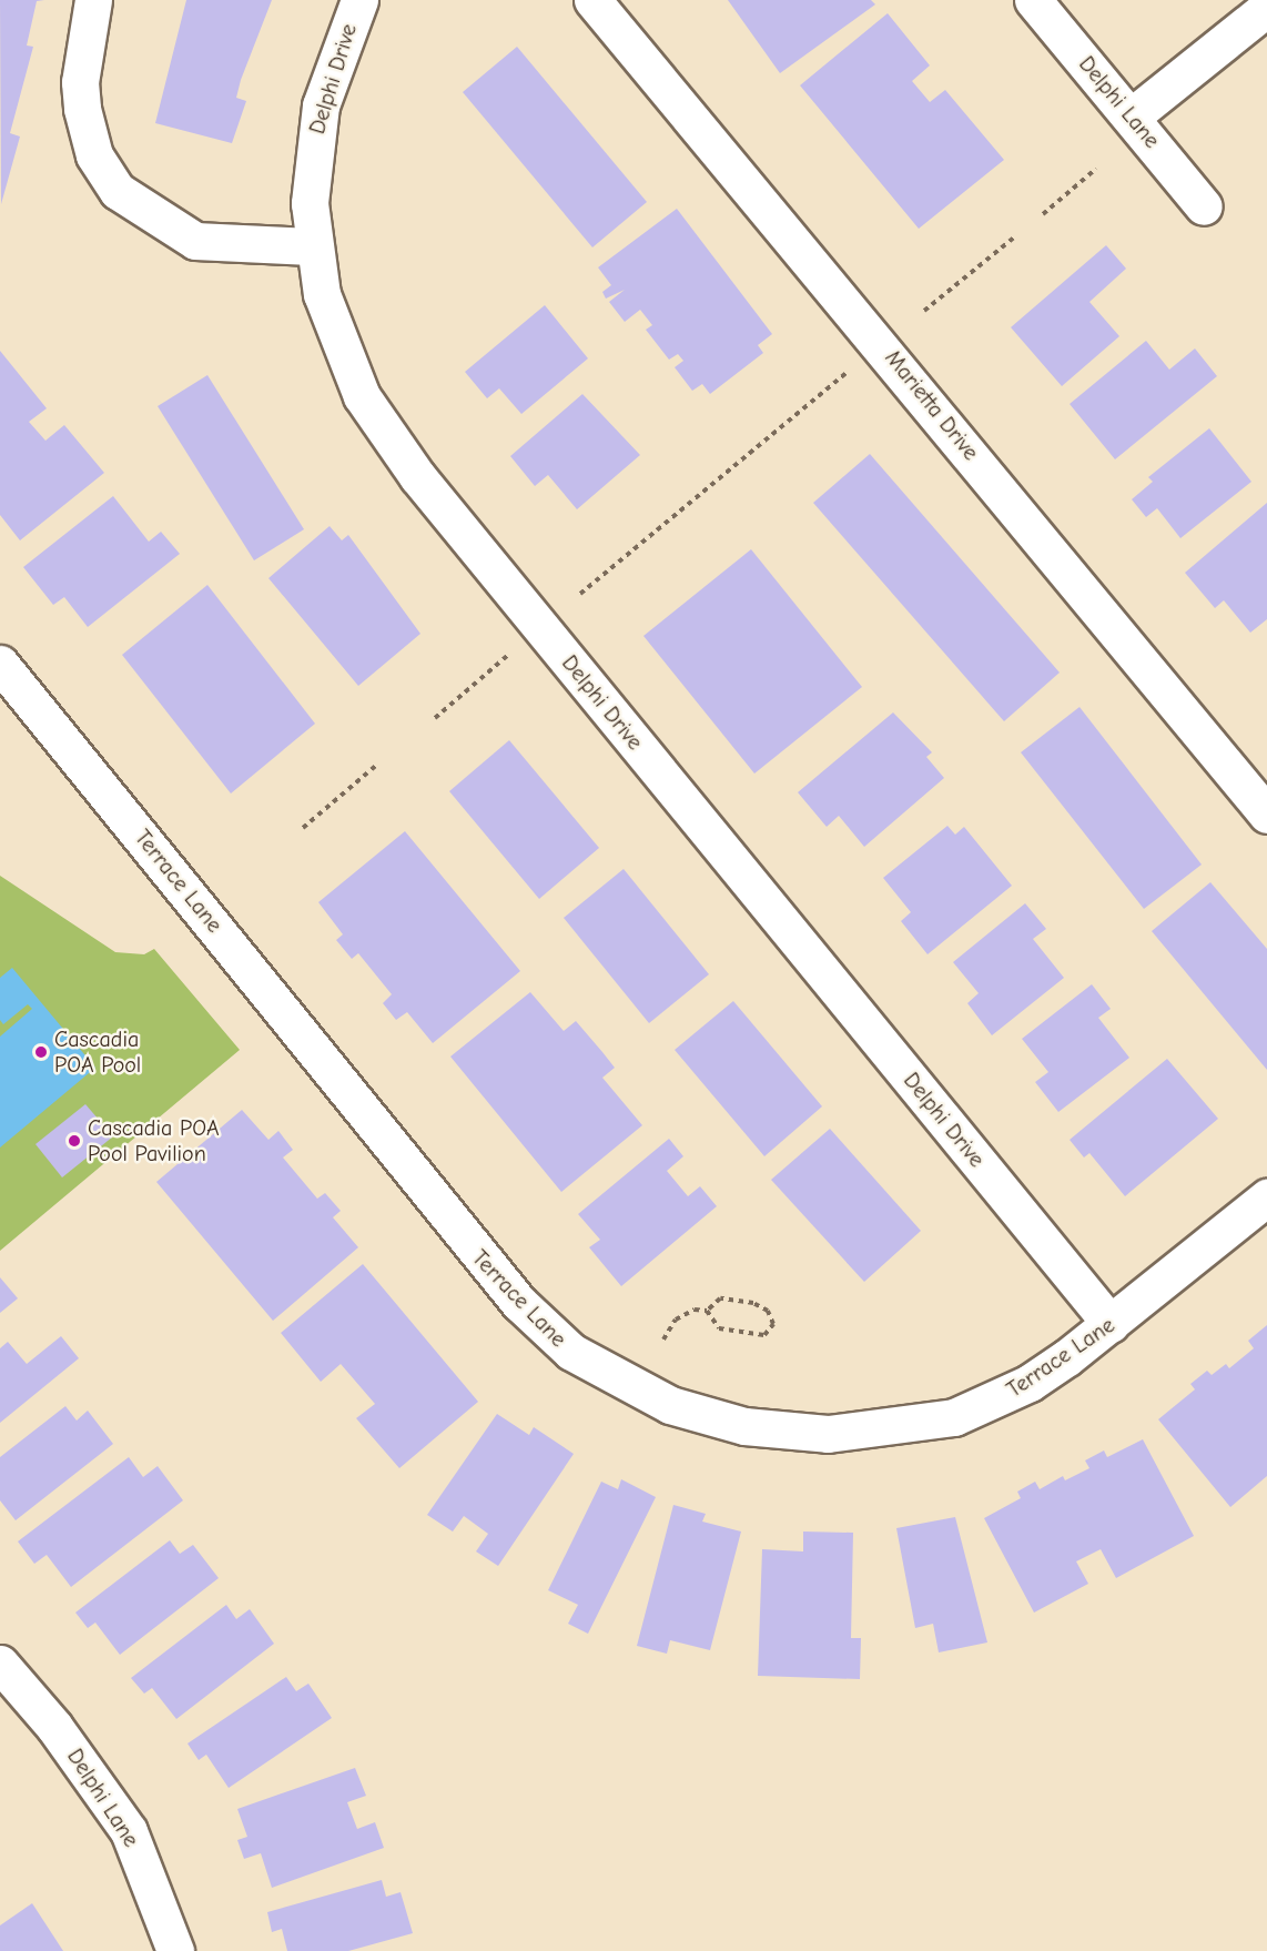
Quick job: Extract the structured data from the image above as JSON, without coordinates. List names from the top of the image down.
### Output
{
  "streets": {
    "street": [
      "Delphi Drive",
      "Delphi Lane",
      "Marietta Drive",
      "Terrace Lane"
    ]
  },
  "crossings": [
    ["Delphi Drive", "Terrace Lane"]
  ],
  "places": ["Cascadia POA Pool", "Cascadia POA Pool Pavilion"]
}
